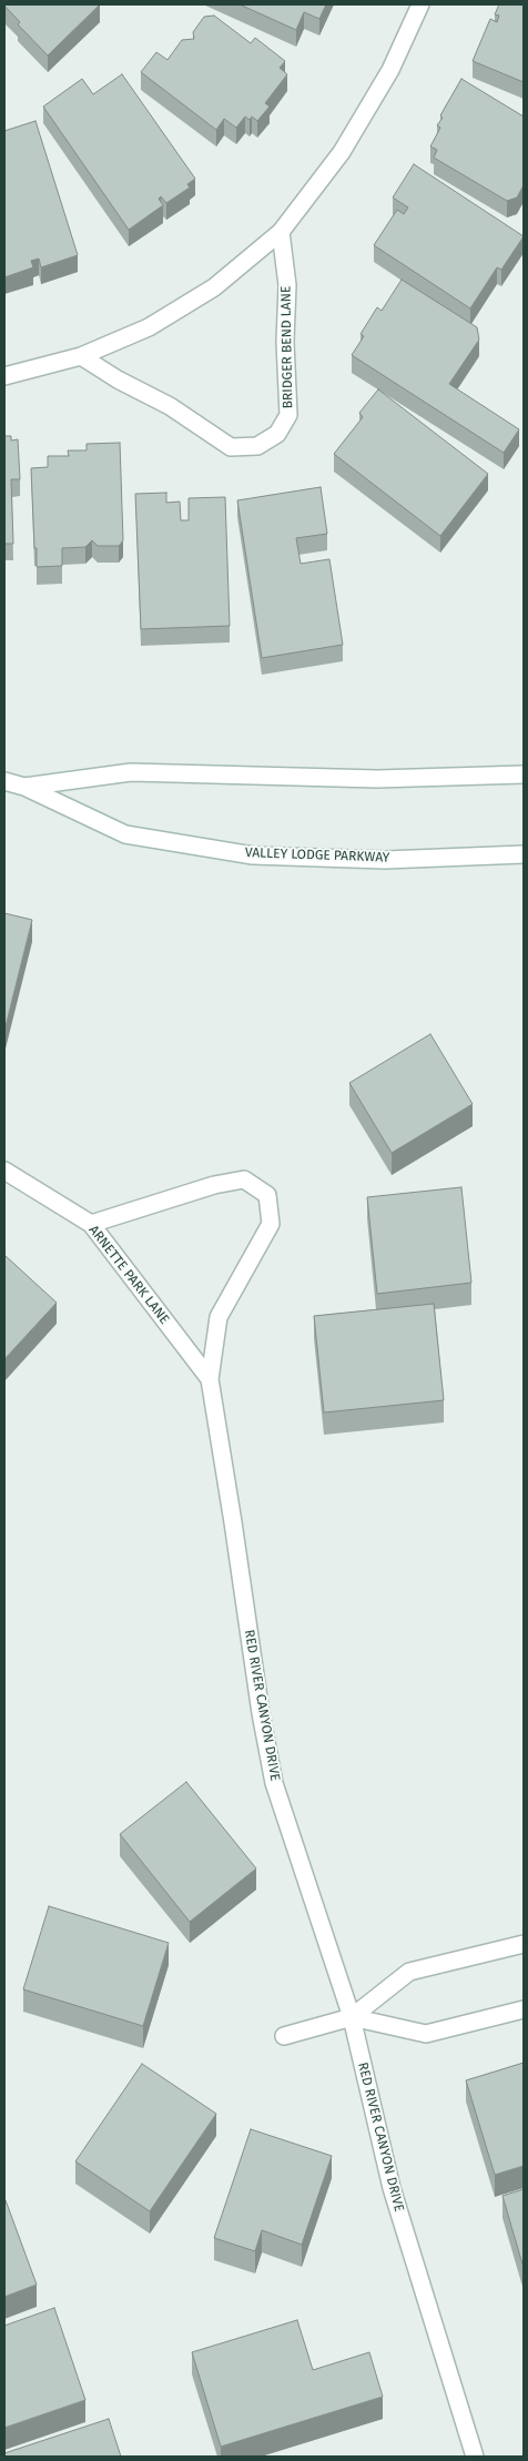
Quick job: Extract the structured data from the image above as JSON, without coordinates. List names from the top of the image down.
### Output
{
  "streets": {
    "street": [
      "BRIDGER BEND LANE",
      "VALLEY LODGE PARKWAY",
      "ARNETTE PARK LANE",
      "RED RIVER CANYON DRIVE"
    ]
  },
  "crossings": [
    ["ARNETTE PARK LANE", "RED RIVER CANYON DRIVE"]
  ]
}
